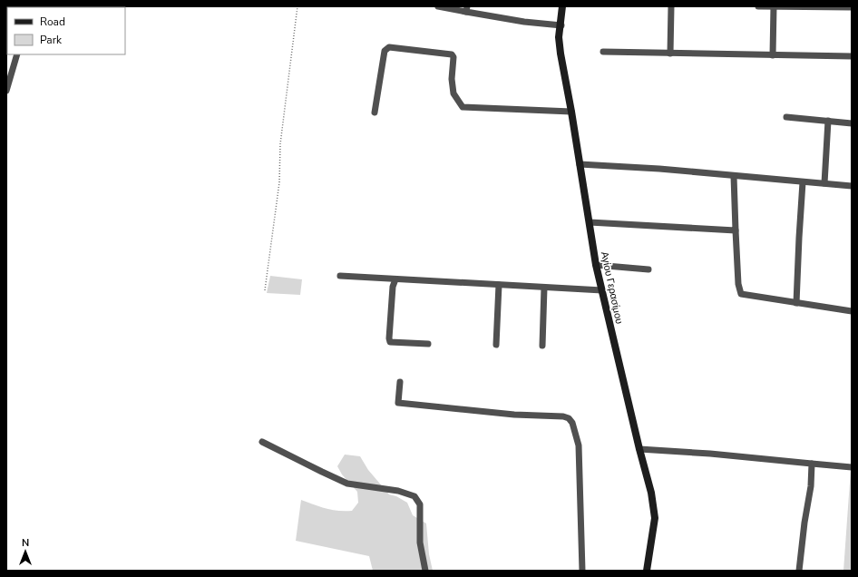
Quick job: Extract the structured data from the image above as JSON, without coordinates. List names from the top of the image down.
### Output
{
  "streets": {
    "street": ["Αγίου Γερασίμου"]
  },
  "legend": ["Road", "Park"],
  "north": "top"
}
